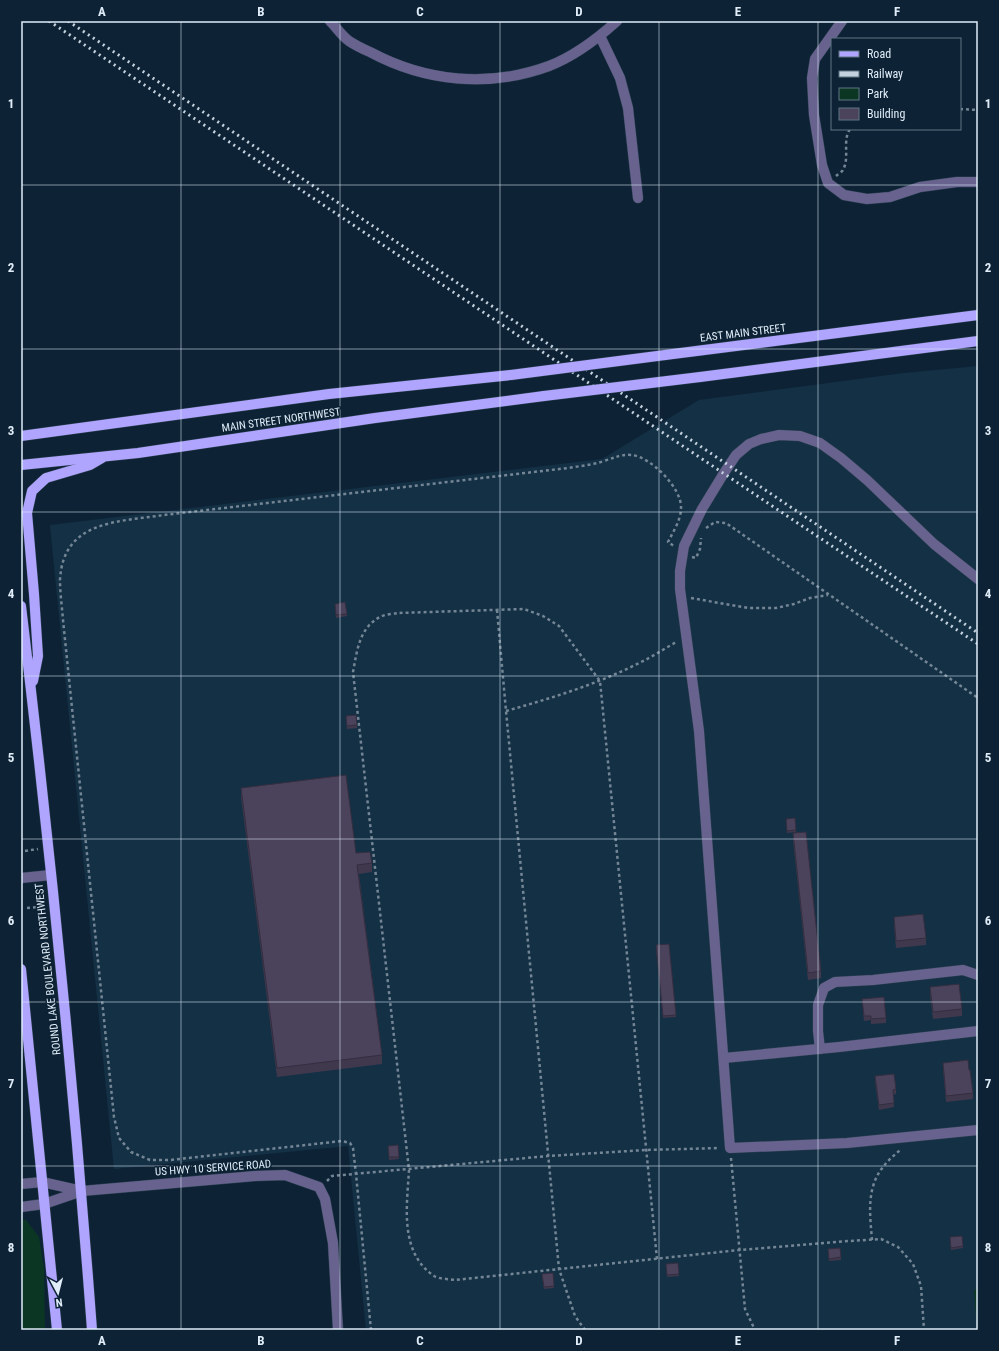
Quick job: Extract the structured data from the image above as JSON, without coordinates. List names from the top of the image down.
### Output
{
  "streets": {
    "main road": ["EAST MAIN STREET", "MAIN STREET NORTHWEST", "ROUND LAKE BOULEVARD NORTHWEST"],
    "street": ["US HWY 10 SERVICE ROAD"]
  },
  "crossings": [
    ["EAST MAIN STREET", "MAIN STREET NORTHWEST"],
    ["ROUND LAKE BOULEVARD NORTHWEST", "US HWY 10 SERVICE ROAD"]
  ],
  "legend": [
    "Road",
    "Railway",
    "Park",
    "Building"
  ],
  "north": "bottom",
  "grid": {
    "columns": [
      "A",
      "B",
      "C",
      "D",
      "E",
      "F"
    ],
    "rows": [
      "1",
      "2",
      "3",
      "4",
      "5",
      "6",
      "7",
      "8"
    ]
  }
}
